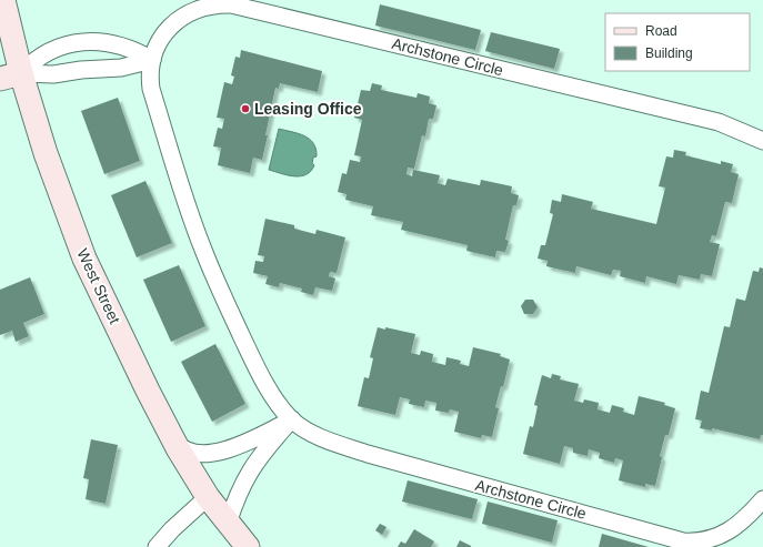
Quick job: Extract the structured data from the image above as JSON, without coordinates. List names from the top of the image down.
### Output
{
  "streets": {
    "main road": ["West Street"],
    "street": ["Archstone Circle"]
  },
  "places": ["Leasing Office"],
  "legend": ["Road", "Building"]
}
